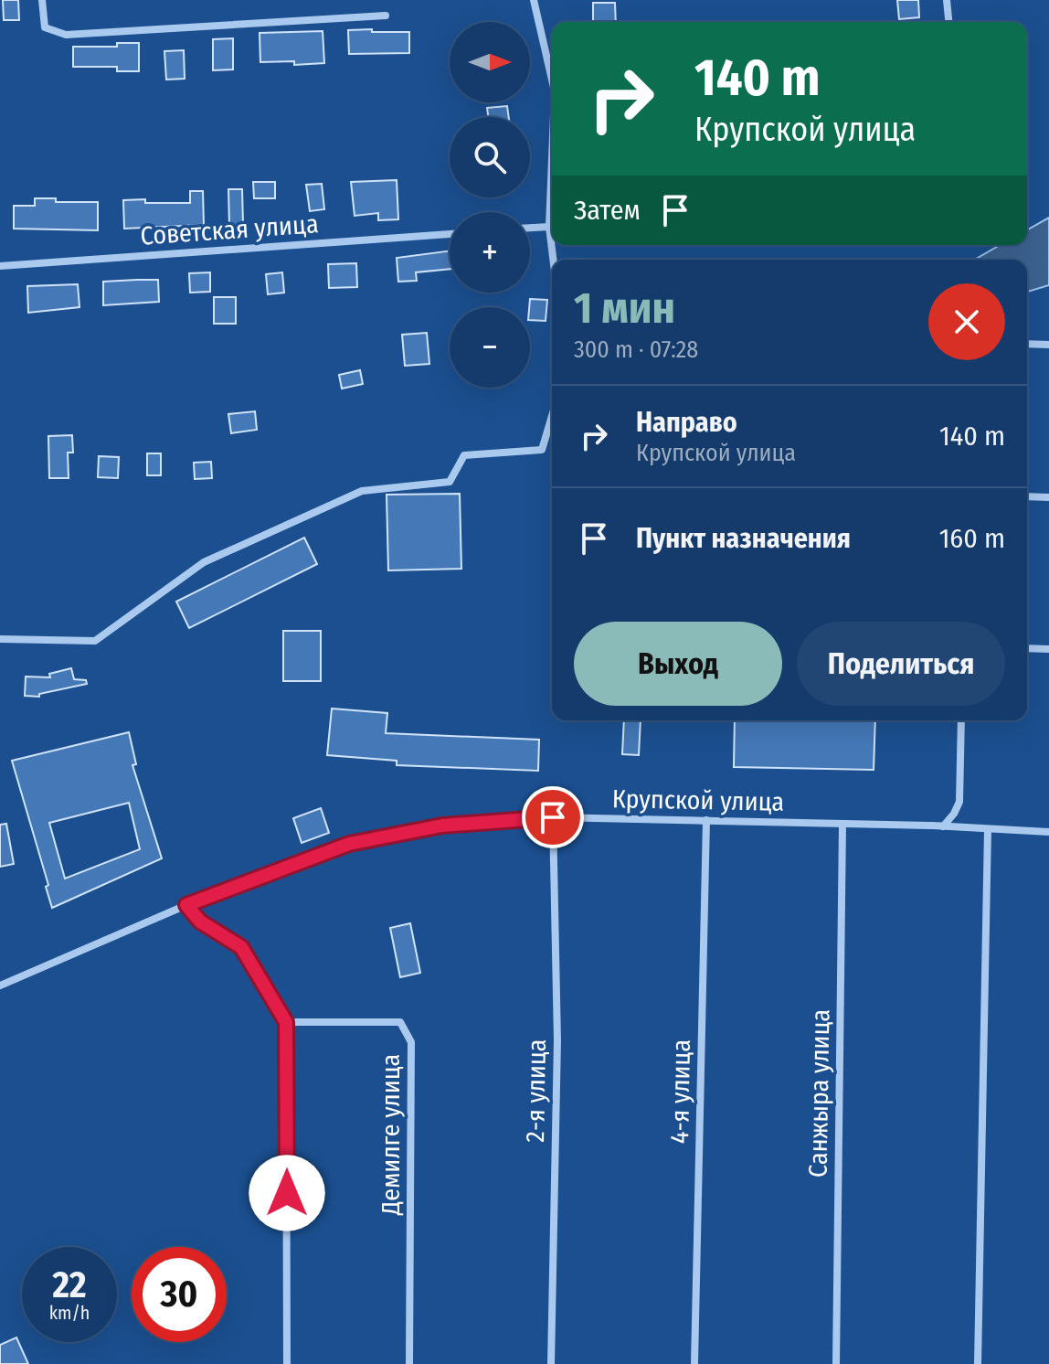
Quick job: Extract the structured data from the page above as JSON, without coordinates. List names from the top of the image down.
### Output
{
  "streets": {
    "street": [
      "Советская улица",
      "Крупской улица",
      "2-я улица",
      "4-я улица",
      "Санжыра улица",
      "Демилге улица"
    ]
  },
  "crossings": [
    ["Крупской улица", "2-я улица"],
    ["Крупской улица", "4-я улица"],
    ["Крупской улица", "Санжыра улица"]
  ],
  "north": "right",
  "page": {
    "map_buttons": ["+", "−"],
    "turn": ["140 m", "Крупской улица"],
    "then": "Затем",
    "heading": ["1 мин", "300 m · 07:28"],
    "list": [
      {
        "name": "Направо",
        "note": "Крупской улица",
        "value": "140 m"
      },
      {
        "name": "Пункт назначения",
        "value": "160 m"
      }
    ],
    "buttons": ["Выход", "Поделиться"],
    "speed": "22 km/h",
    "limit": "30"
  }
}
